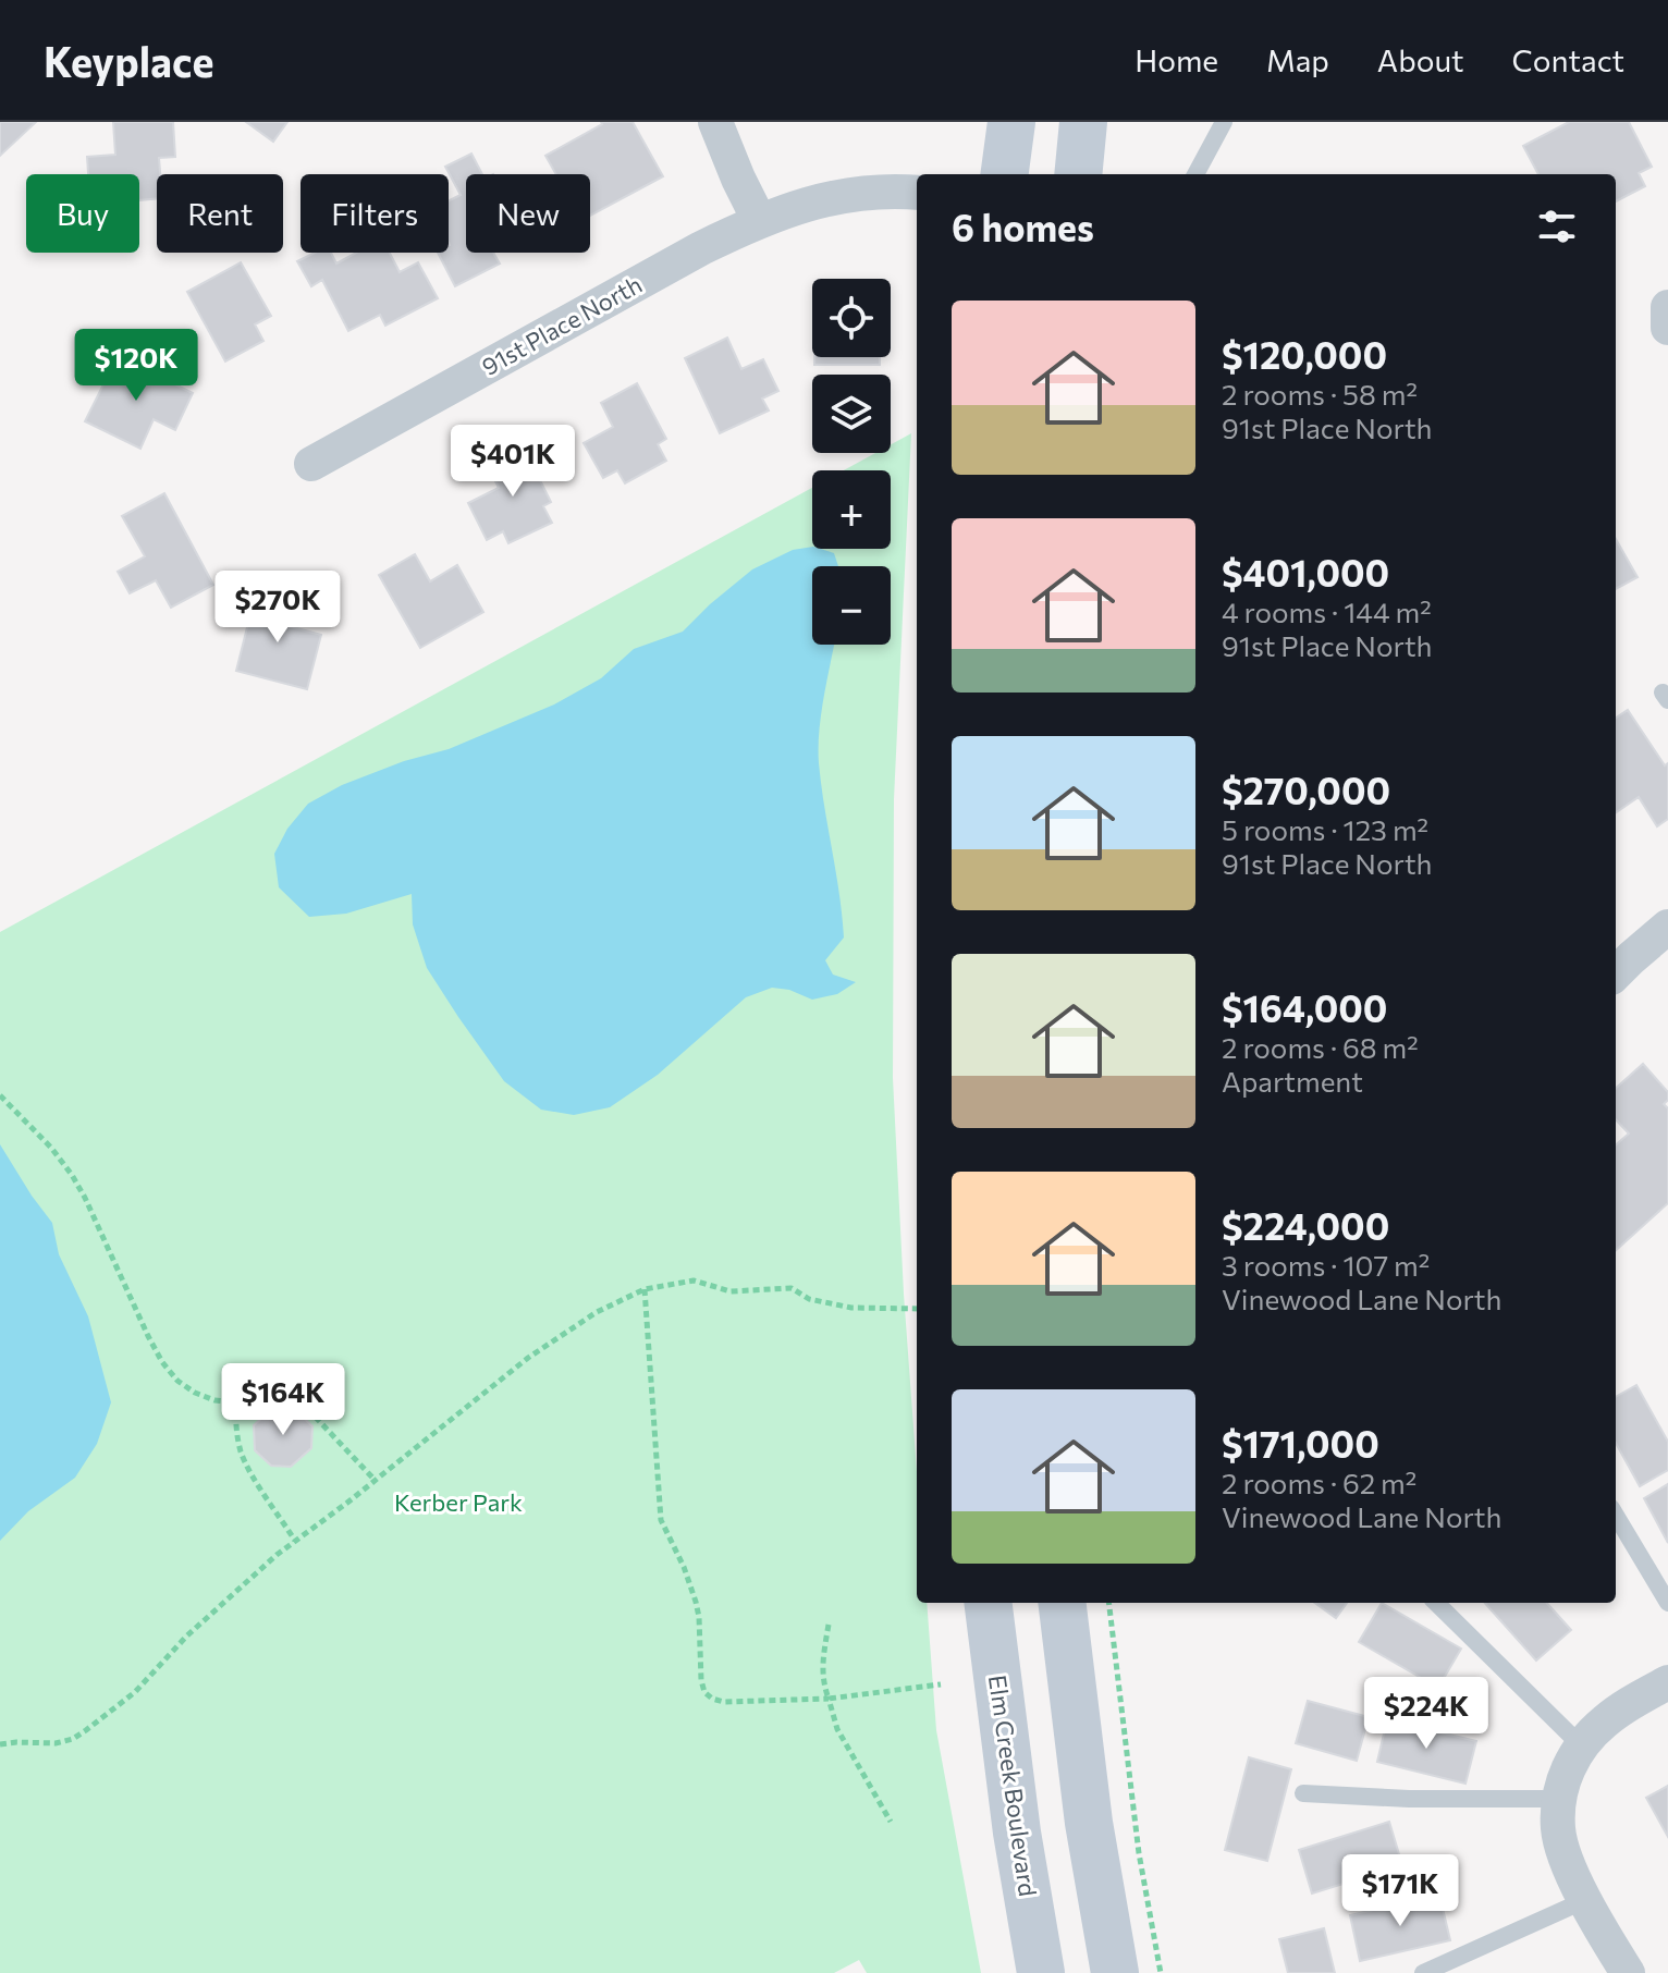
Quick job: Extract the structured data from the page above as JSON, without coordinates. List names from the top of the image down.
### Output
{
  "streets": {
    "main road": ["Elm Creek Boulevard"],
    "street": ["91st Place North"]
  },
  "parks": ["Kerber Park"],
  "page": {
    "header": "Keyplace",
    "nav": [
      "Home",
      "Map",
      "About",
      "Contact"
    ],
    "chip": [
      "Buy",
      "Rent",
      "Filters",
      "New"
    ],
    "heading": "6 homes",
    "map_buttons": ["+", "−"],
    "list": [
      {
        "name": "$120,000",
        "note": "2 rooms · 58 m² · 91st Place North"
      },
      {
        "name": "$401,000",
        "note": "4 rooms · 144 m² · 91st Place North"
      },
      {
        "name": "$270,000",
        "note": "5 rooms · 123 m² · 91st Place North"
      },
      {
        "name": "$164,000",
        "note": "2 rooms · 68 m² · Apartment"
      },
      {
        "name": "$224,000",
        "note": "3 rooms · 107 m² · Vinewood Lane North"
      },
      {
        "name": "$171,000",
        "note": "2 rooms · 62 m² · Vinewood Lane North"
      }
    ],
    "price": [
      "$120K",
      "$401K",
      "$270K",
      "$164K",
      "$224K",
      "$171K"
    ]
  }
}
